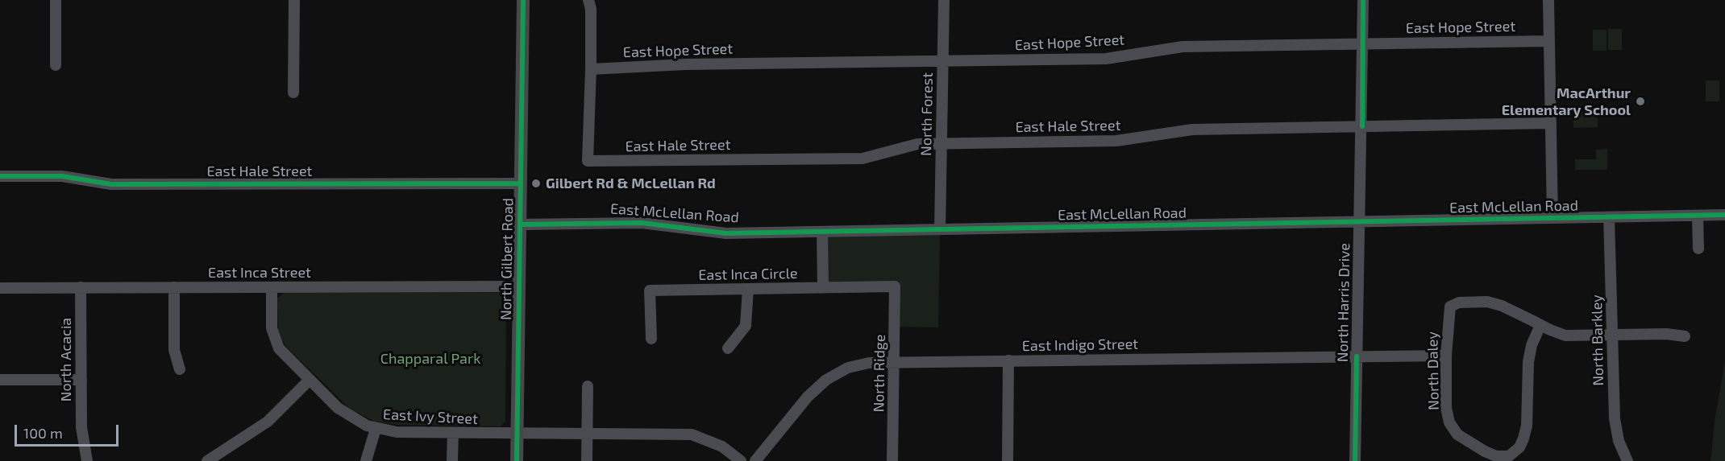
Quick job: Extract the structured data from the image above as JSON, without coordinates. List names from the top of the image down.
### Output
{
  "streets": {
    "main road": ["North Gilbert Road"],
    "street": [
      "East Hope Street",
      "North Forest",
      "East Hale Street",
      "East McLellan Road",
      "East Inca Street",
      "East Inca Circle",
      "North Harris Drive",
      "North Barkley",
      "East Indigo Street",
      "North Acacia",
      "North Daley",
      "North Ridge",
      "East Ivy Street"
    ]
  },
  "crossings": [
    ["East Hope Street", "North Forest"],
    ["East Hope Street", "East Hale Street"],
    ["East Hope Street", "North Harris Drive"],
    ["North Forest", "East Hale Street"],
    ["North Forest", "East McLellan Road"],
    ["East Hale Street", "North Gilbert Road"],
    ["East Hale Street", "North Harris Drive"],
    ["East McLellan Road", "North Gilbert Road"],
    ["East McLellan Road", "North Harris Drive"],
    ["East McLellan Road", "North Barkley"],
    ["North Gilbert Road", "East Inca Street"],
    ["North Gilbert Road", "East Ivy Street"],
    ["East Inca Street", "North Acacia"],
    ["East Inca Street", "East Ivy Street"],
    ["East Inca Circle", "North Ridge"],
    ["North Harris Drive", "East Indigo Street"],
    ["East Indigo Street", "North Daley"],
    ["East Indigo Street", "North Ridge"]
  ],
  "parks": ["Chapparal Park"],
  "places": ["MacArthur Elementary School", "Gilbert Rd & McLellan Rd"],
  "scale_bar": "100 m"
}
